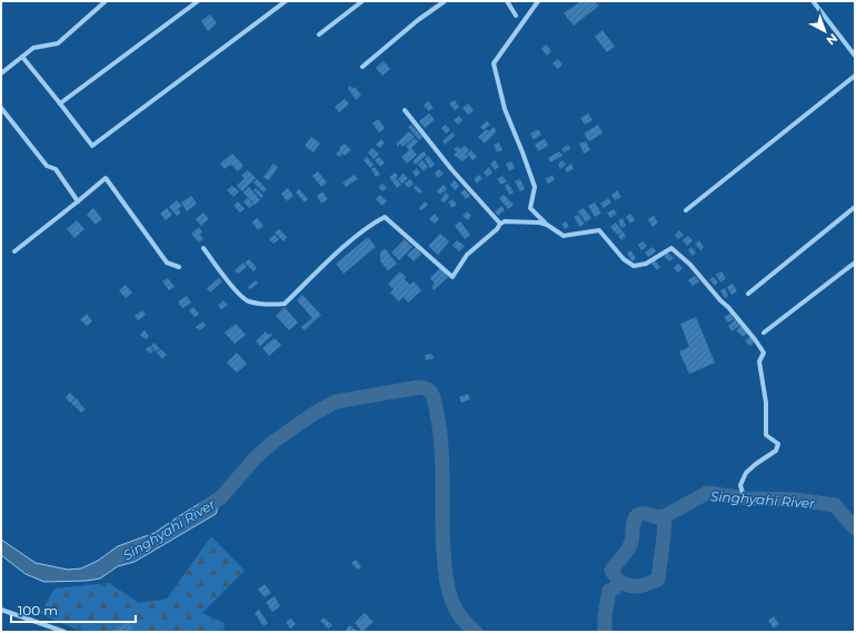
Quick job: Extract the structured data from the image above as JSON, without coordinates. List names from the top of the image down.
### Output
{
  "water": ["Singhyahi River"],
  "scale_bar": "100 m",
  "north": "bottom right"
}
